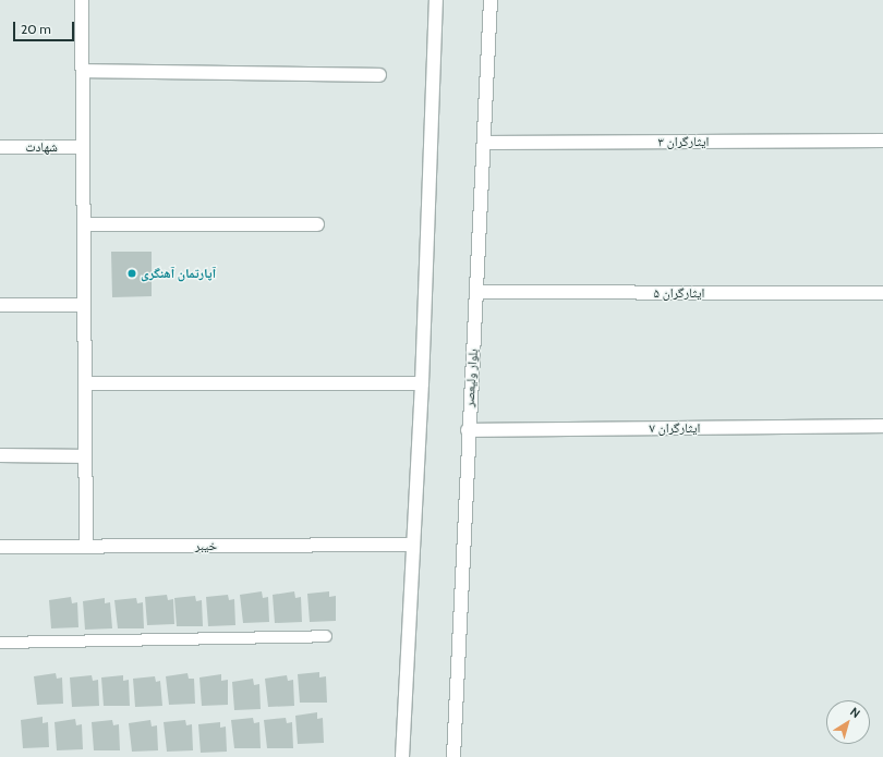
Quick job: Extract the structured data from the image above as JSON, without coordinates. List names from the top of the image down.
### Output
{
  "streets": {
    "street": [
      "ایثارگران ۳",
      "شهادت",
      "ایثارگران ۵",
      "بلوار ولیعصر",
      "ایثارگران ۷",
      "خیبر"
    ]
  },
  "crossings": [
    ["ایثارگران ۳", "بلوار ولیعصر"],
    ["ایثارگران ۵", "بلوار ولیعصر"],
    ["بلوار ولیعصر", "ایثارگران ۷"]
  ],
  "places": ["آپارتمان آهنگری"],
  "scale_bar": "20 m",
  "north": "top right"
}
